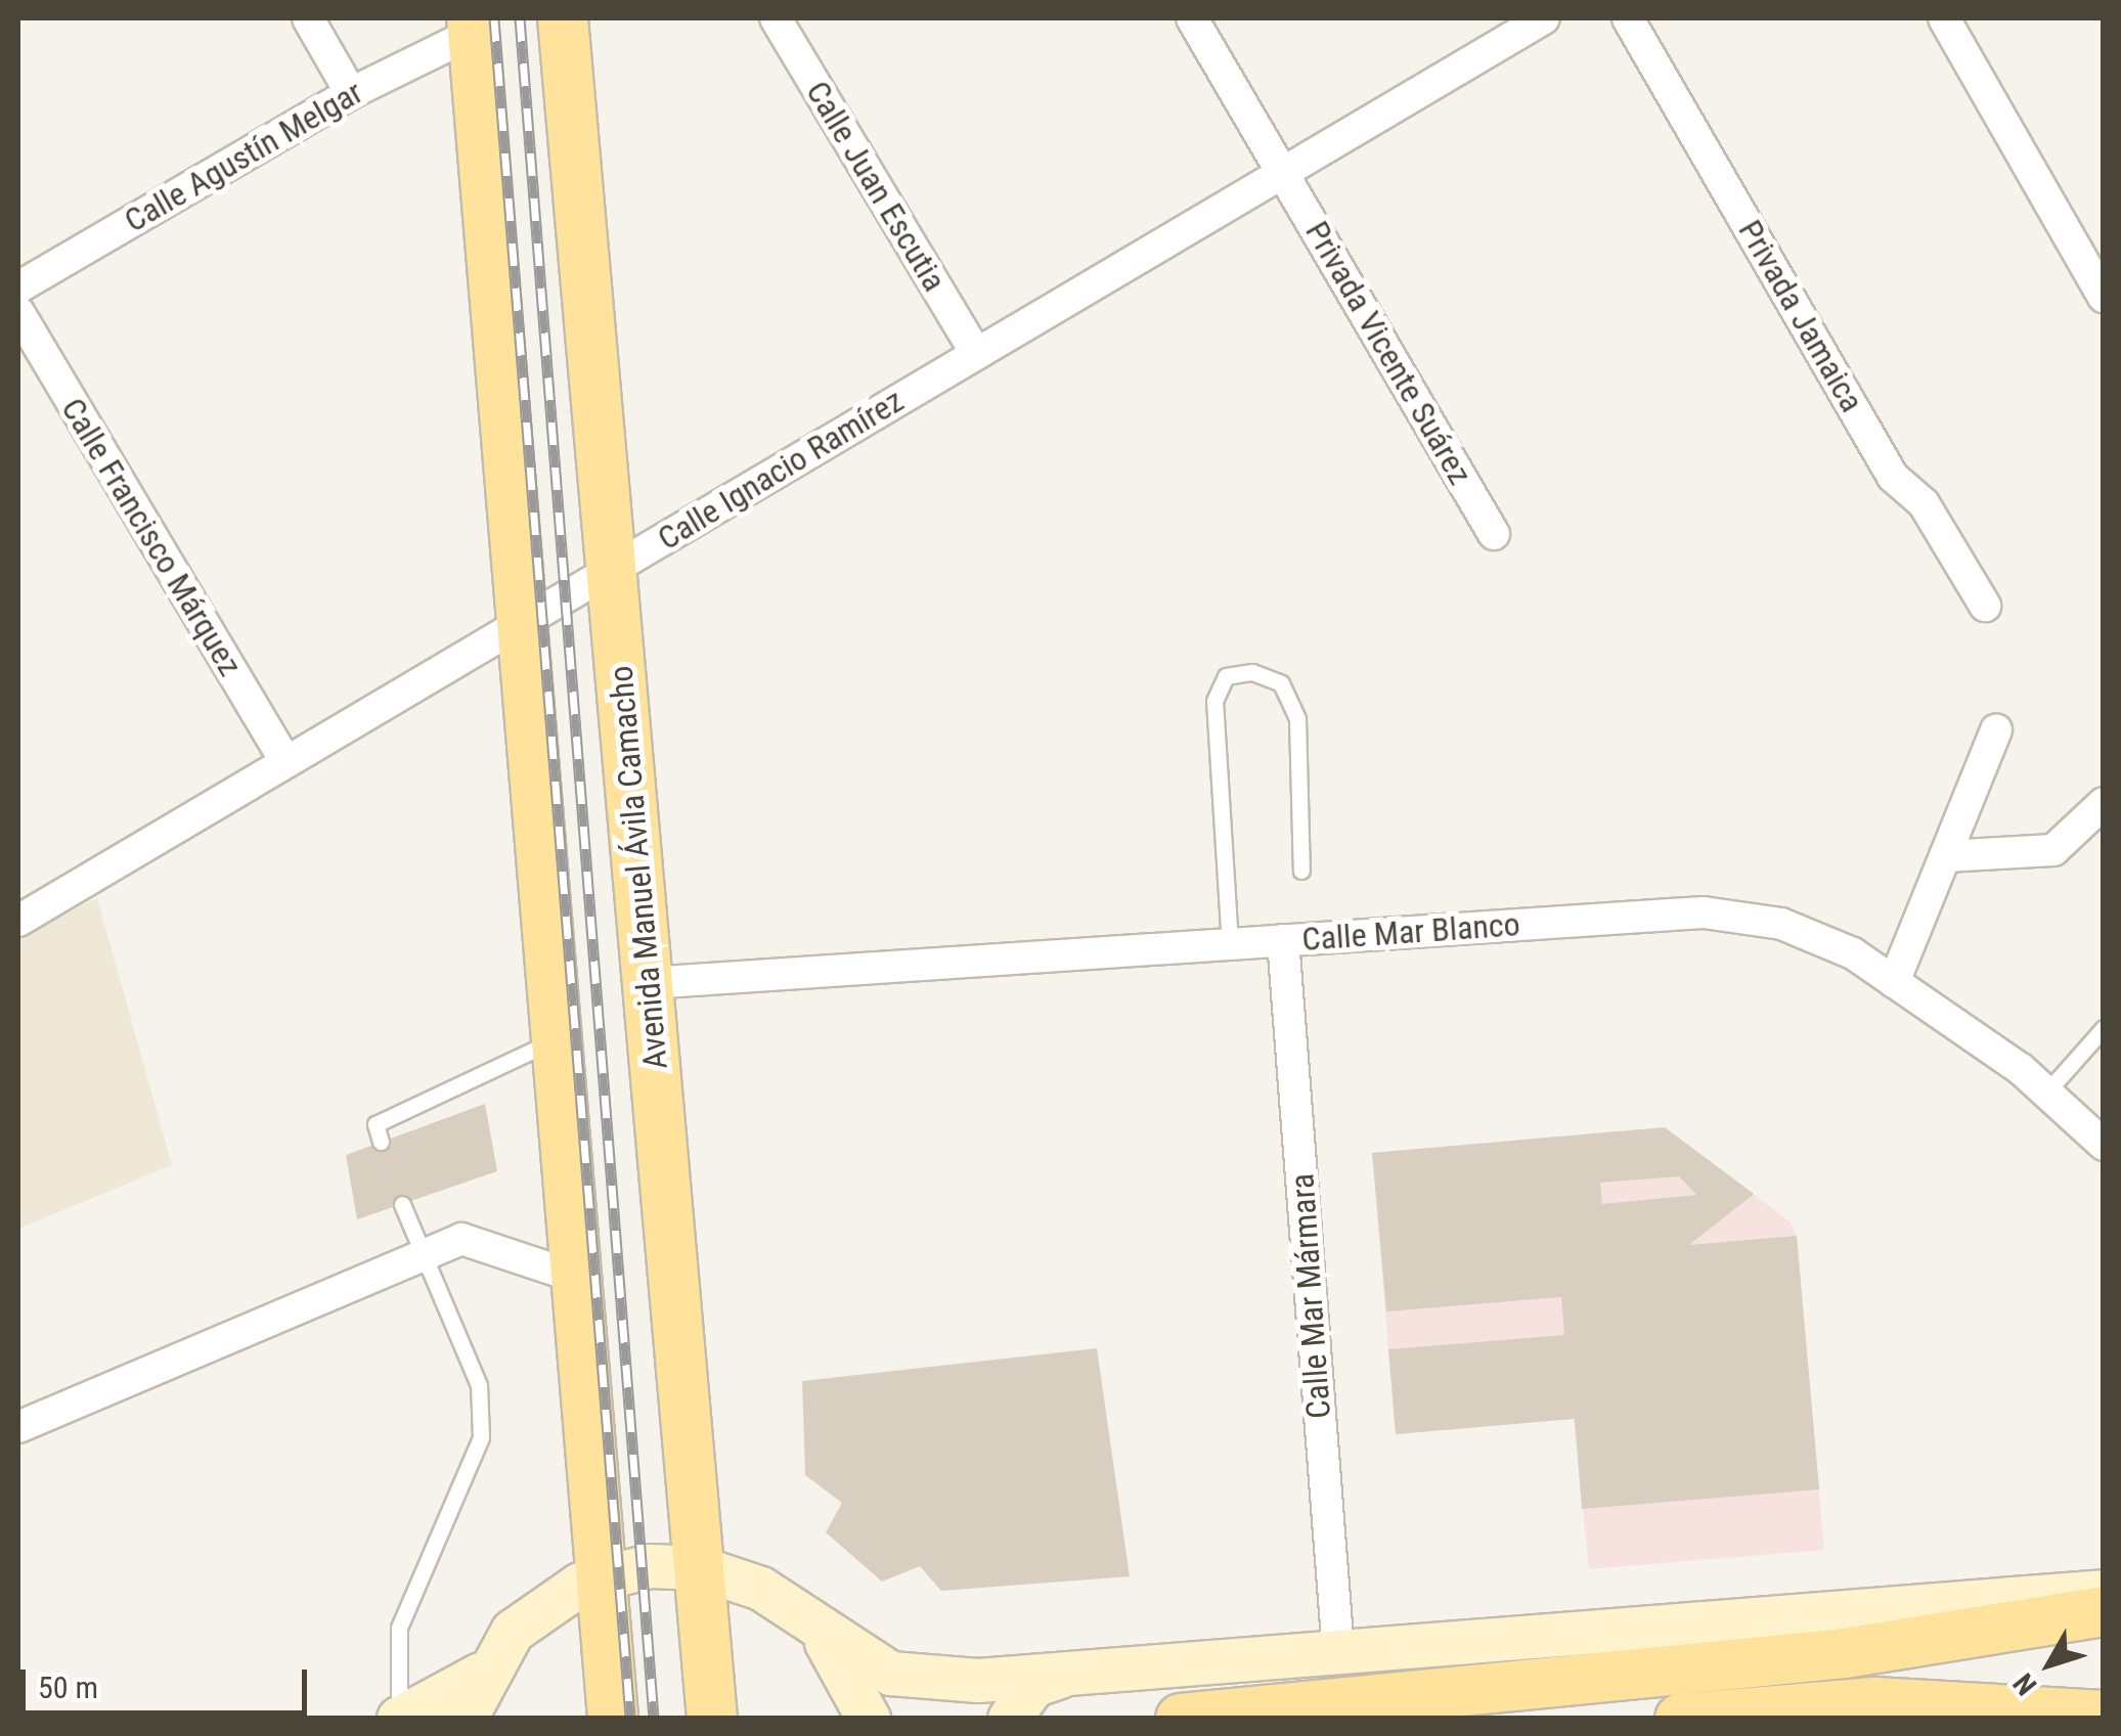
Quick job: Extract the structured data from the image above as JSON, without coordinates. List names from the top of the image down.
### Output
{
  "streets": {
    "main road": ["Avenida Manuel Ávila Camacho"],
    "street": [
      "Calle Agustín Melgar",
      "Calle Juan Escutia",
      "Privada Jamaica",
      "Privada Vicente Suárez",
      "Calle Ignacio Ramírez",
      "Calle Francisco Márquez",
      "Calle Mar Blanco",
      "Calle Mar Mármara"
    ]
  },
  "crossings": [
    ["Calle Juan Escutia", "Calle Ignacio Ramírez"],
    ["Privada Vicente Suárez", "Calle Ignacio Ramírez"],
    ["Calle Ignacio Ramírez", "Calle Francisco Márquez"],
    ["Calle Ignacio Ramírez", "Avenida Manuel Ávila Camacho"],
    ["Avenida Manuel Ávila Camacho", "Calle Mar Blanco"],
    ["Calle Mar Blanco", "Calle Mar Mármara"]
  ],
  "scale_bar": "50 m",
  "north": "bottom left"
}
